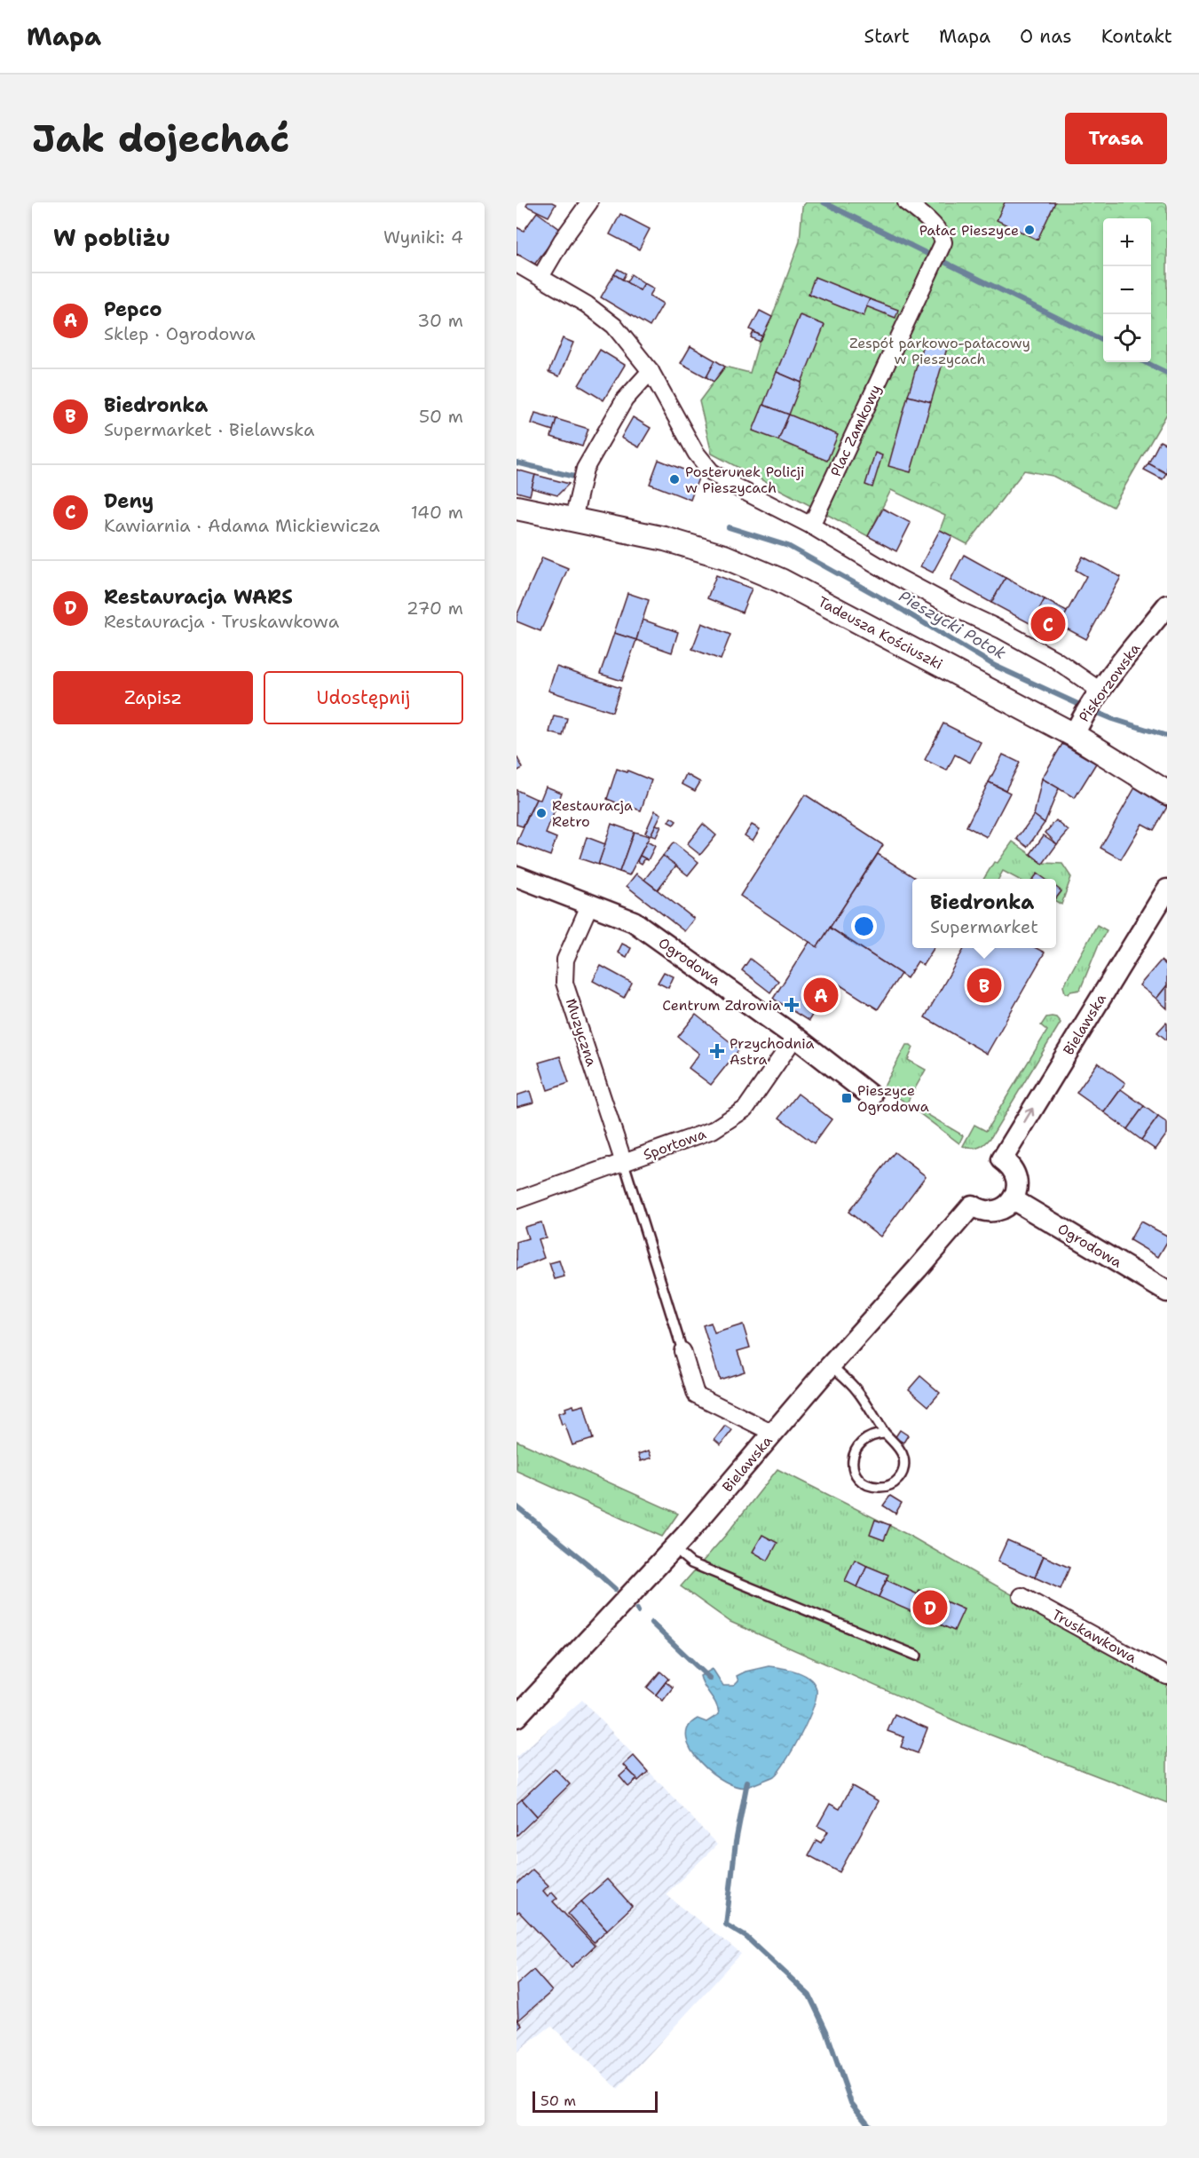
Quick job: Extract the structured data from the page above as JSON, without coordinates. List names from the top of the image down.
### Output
{
  "streets": {
    "main road": ["Tadeusza Kościuszki"],
    "street": [
      "Plac Zamkowy",
      "Piskorzowska",
      "Ogrodowa",
      "Bielawska",
      "Muzyczna",
      "Sportowa",
      "Truskawkowa"
    ]
  },
  "crossings": [
    ["Tadeusza Kościuszki", "Piskorzowska"],
    ["Ogrodowa", "Bielawska"],
    ["Ogrodowa", "Muzyczna"],
    ["Ogrodowa", "Sportowa"],
    ["Muzyczna", "Sportowa"]
  ],
  "water": ["Pieszycki Potok"],
  "parks": ["Zespół parkowo-pałacowy w Pieszycach"],
  "places": {
    "other": ["Pałac Pieszyce", "Posterunek Policji w Pieszycach", "Restauracja Retro"],
    "health": ["Centrum Zdrowia", "Przychodnia Astra"],
    "transit": ["Pieszyce Ogrodowa"]
  },
  "scale_bar": "50 m",
  "page": {
    "header": "Mapa",
    "nav": [
      "Start",
      "Mapa",
      "O nas",
      "Kontakt"
    ],
    "buttons": [
      "Trasa",
      ["Zapisz", "Udostępnij"]
    ],
    "title": "Jak dojechać",
    "heading": ["W pobliżu", "Wyniki: 4"],
    "map_buttons": ["+", "−"],
    "list": [
      {
        "mark": "A",
        "name": "Pepco",
        "note": "Sklep · Ogrodowa",
        "value": "30 m"
      },
      {
        "mark": "B",
        "name": "Biedronka",
        "note": "Supermarket · Bielawska",
        "value": "50 m"
      },
      {
        "mark": "C",
        "name": "Deny",
        "note": "Kawiarnia · Adama Mickiewicza",
        "value": "140 m"
      },
      {
        "mark": "D",
        "name": "Restauracja WARS",
        "note": "Restauracja · Truskawkowa",
        "value": "270 m"
      }
    ],
    "pins": [
      "C",
      "B",
      "A",
      "D"
    ],
    "popup": ["Biedronka", "Supermarket"],
    "scale": "50 m"
  }
}
